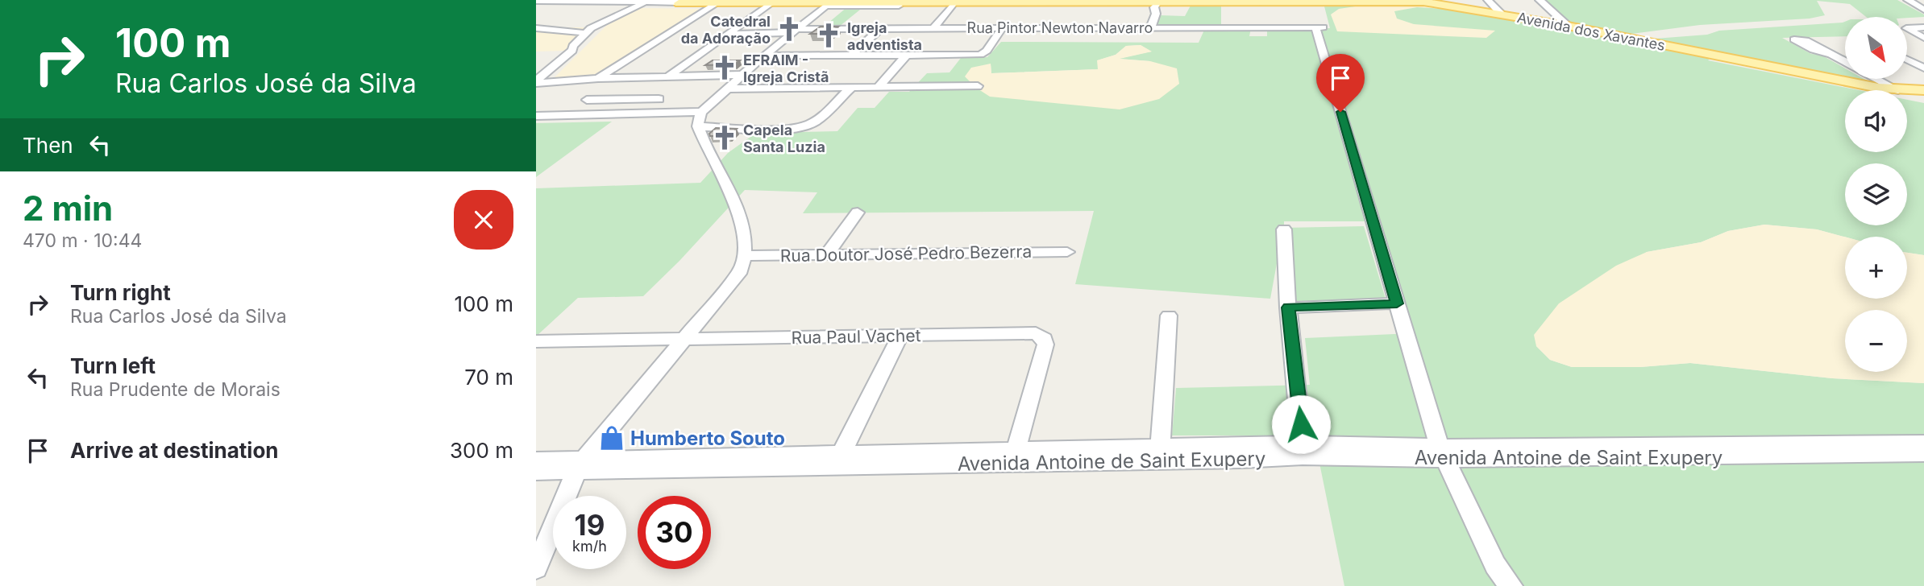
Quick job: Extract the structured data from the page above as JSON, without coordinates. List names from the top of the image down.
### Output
{
  "streets": {
    "main road": ["Avenida dos Xavantes"],
    "street": [
      "Rua Pintor Newton Navarro",
      "Rua Doutor José Pedro Bezerra",
      "Rua Paul Vachet",
      "Avenida Antoine de Saint Exupery"
    ]
  },
  "crossings": [
    ["Rua Paul Vachet", "Avenida Antoine de Saint Exupery"]
  ],
  "places": {
    "church": [
      "Catedral da Adoração",
      "Igreja adventista",
      "EFRAIM - Igreja Cristã",
      "Capela Santa Luzia"
    ],
    "shop": ["Humberto Souto"]
  },
  "north": "bottom right",
  "page": {
    "turn": ["100 m", "Rua Carlos José da Silva"],
    "map_buttons": ["+", "−"],
    "then": "Then",
    "heading": ["2 min", "470 m · 10:44"],
    "list": [
      {
        "name": "Turn right",
        "note": "Rua Carlos José da Silva",
        "value": "100 m"
      },
      {
        "name": "Turn left",
        "note": "Rua Prudente de Morais",
        "value": "70 m"
      },
      {
        "name": "Arrive at destination",
        "value": "300 m"
      }
    ],
    "speed": "19 km/h",
    "limit": "30"
  }
}
